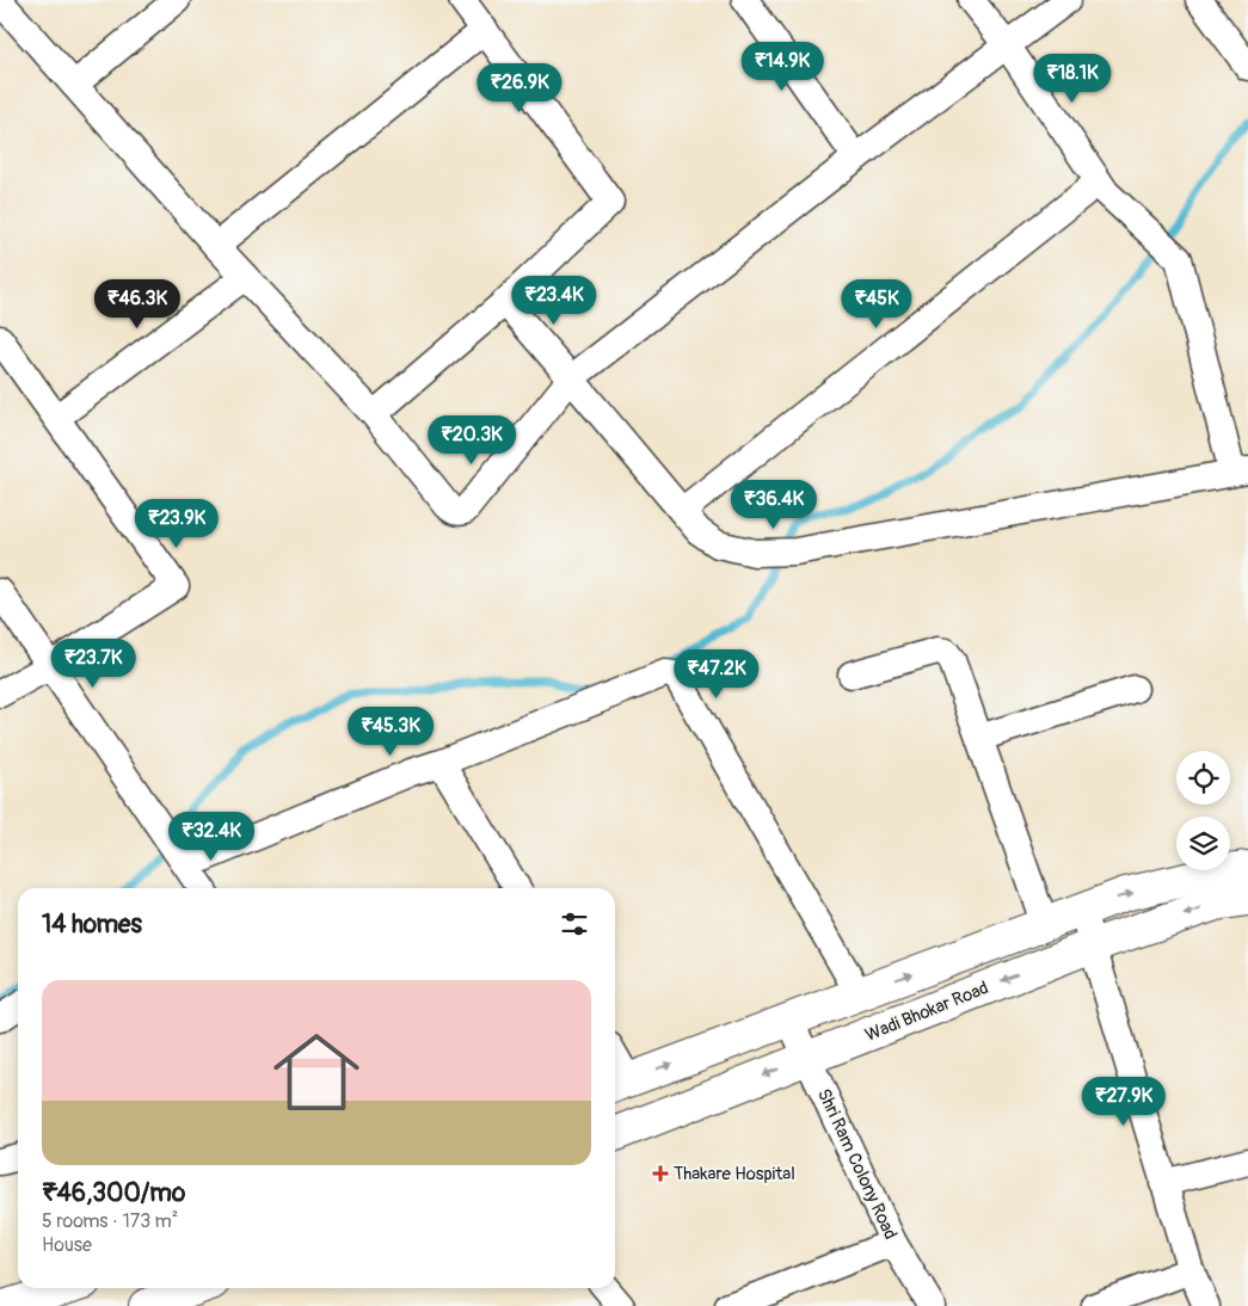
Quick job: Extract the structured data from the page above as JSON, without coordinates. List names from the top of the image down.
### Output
{
  "streets": {
    "main road": ["Wadi Bhokar Road"],
    "street": ["Shri Ram Colony Road"]
  },
  "crossings": [
    ["Wadi Bhokar Road", "Shri Ram Colony Road"]
  ],
  "places": {
    "health": ["Thakare Hospital"]
  },
  "page": {
    "price": [
      "₹14.9K",
      "₹18.1K",
      "₹26.9K",
      "₹23.4K",
      "₹46.3K",
      "₹45K",
      "₹20.3K",
      "₹36.4K",
      "₹23.9K",
      "₹23.7K",
      "₹47.2K",
      "₹45.3K",
      "₹32.4K",
      "₹27.9K"
    ],
    "heading": "14 homes",
    "list": [
      {
        "name": "₹46,300/mo",
        "note": "5 rooms · 173 m² · House"
      }
    ]
  }
}
